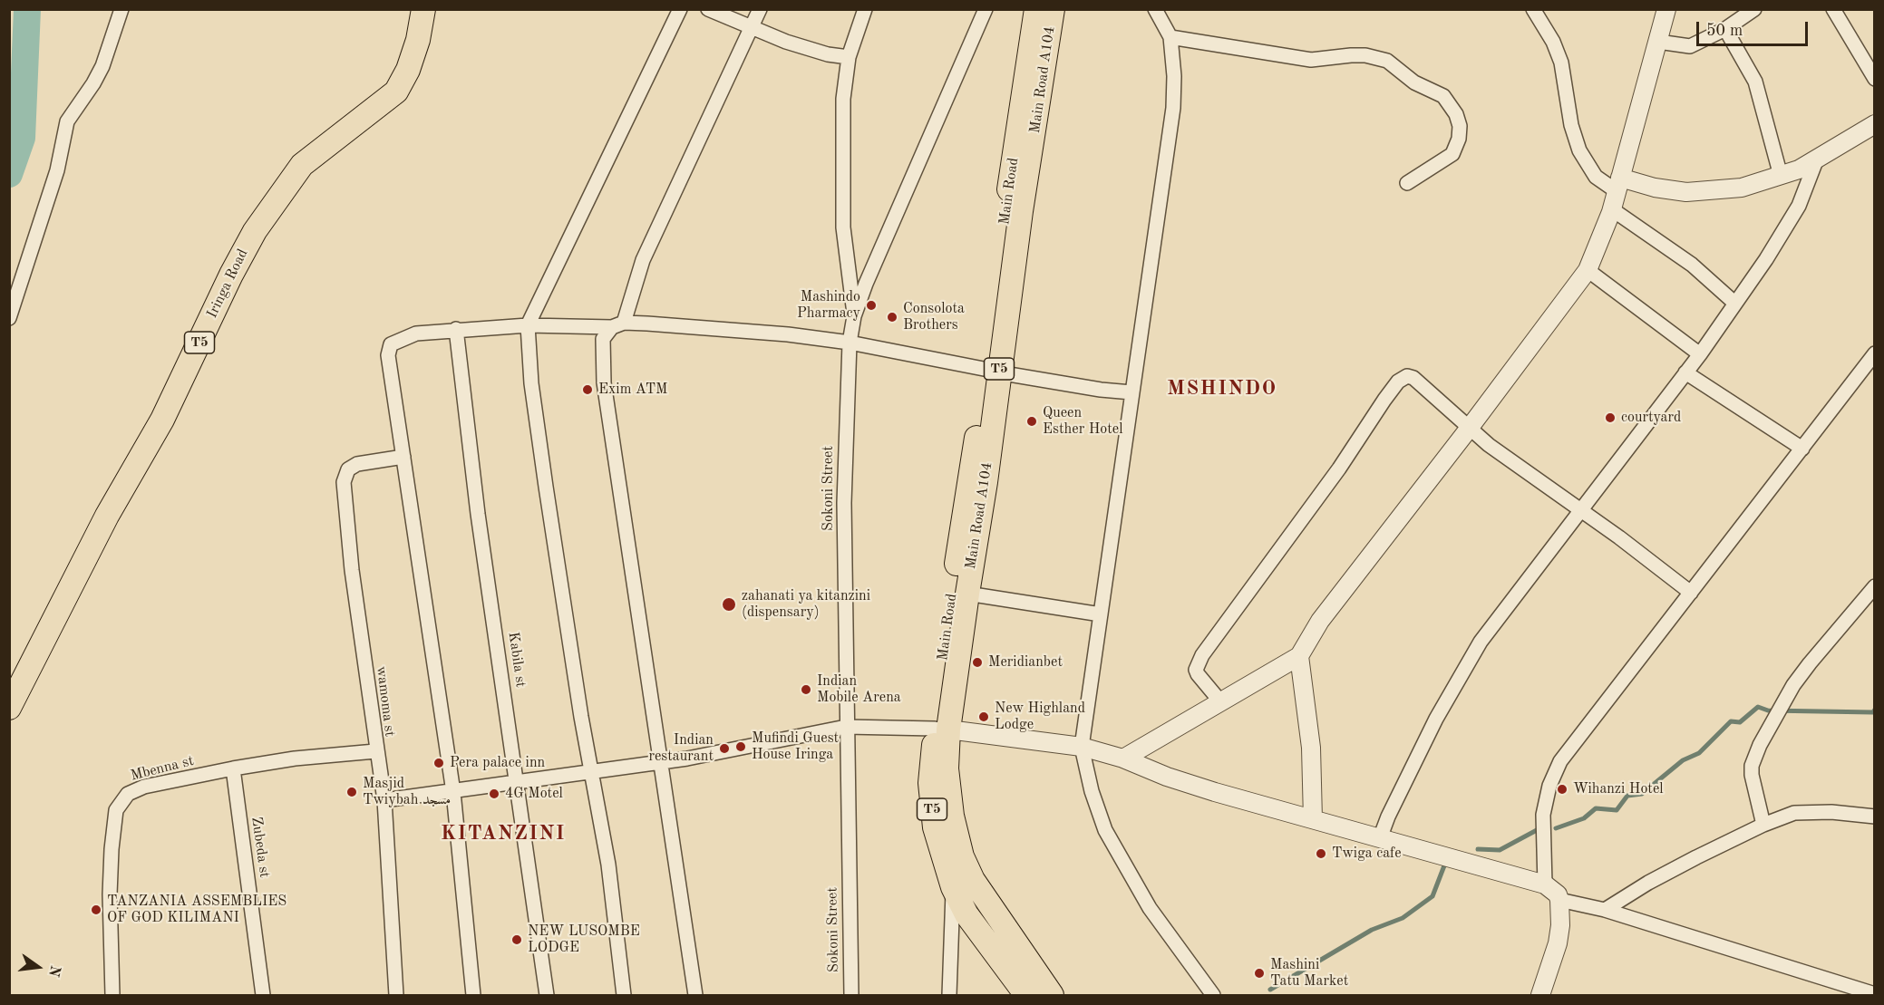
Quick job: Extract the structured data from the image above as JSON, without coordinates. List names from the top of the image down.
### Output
{
  "streets": {
    "highway": [
      "Main Road A104",
      "Main Road",
      "Iringa Road",
      "T5"
    ],
    "street": [
      "Sokoni Street",
      "Kabila st",
      "wamoma st",
      "Mbenna st",
      "Zubeda st"
    ]
  },
  "crossings": [
    ["Main Road A104", "Main Road"],
    ["Main Road A104", "T5"],
    ["wamoma st", "Mbenna st"],
    ["Mbenna st", "Zubeda st"]
  ],
  "districts": ["MSHINDO", "KITANZINI"],
  "places": [
    "Mashindo Pharmacy",
    "Consolota Brothers",
    "Exim ATM",
    "courtyard",
    "Queen Esther Hotel",
    "zahanati ya kitanzini (dispensary)",
    "Meridianbet",
    "Indian Mobile Arena",
    "New Highland Lodge",
    "Mufindi Guest House Iringa",
    "Indian restaurant",
    "Pera palace inn",
    "Wihanzi Hotel",
    "Masjid Twiybah مسجد",
    "4G Motel",
    "Twiga cafe",
    "TANZANIA ASSEMBLIES OF GOD KILIMANI",
    "NEW LUSOMBE LODGE",
    "Mashini Tatu Market"
  ],
  "scale_bar": "50 m",
  "north": "right"
}
